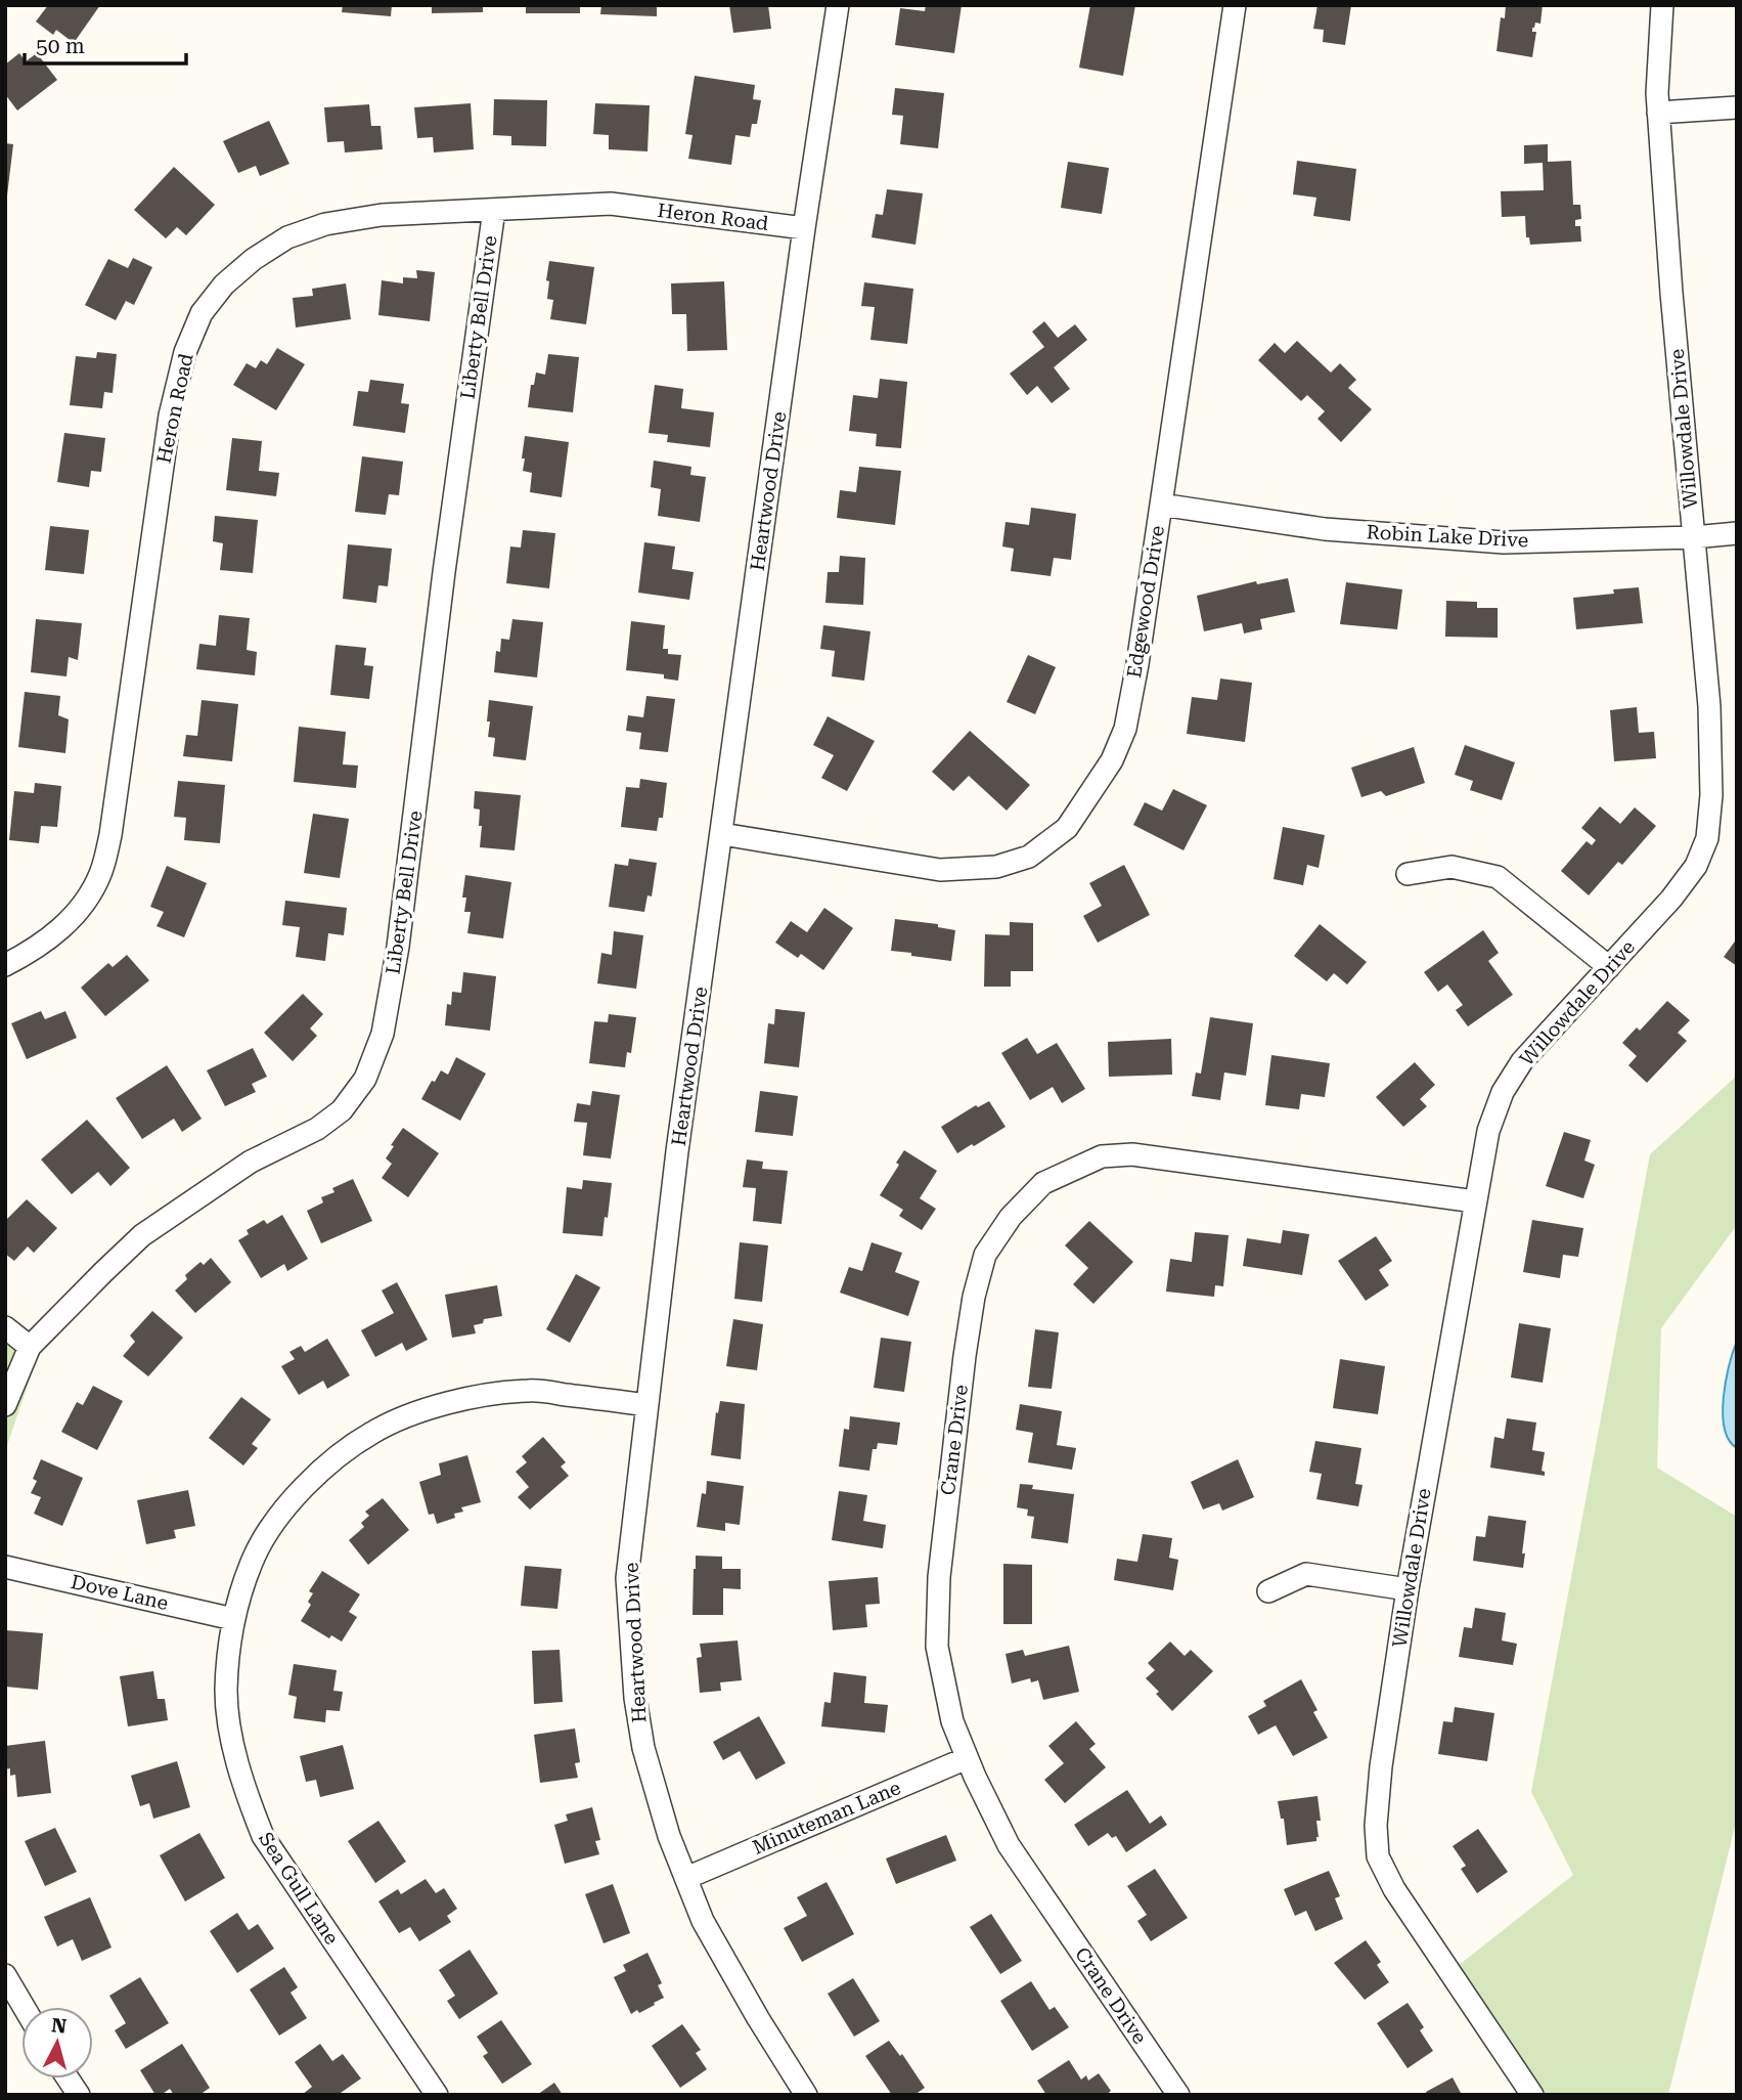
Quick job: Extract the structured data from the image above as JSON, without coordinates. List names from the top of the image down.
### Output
{
  "streets": {
    "street": [
      "Heron Road",
      "Liberty Bell Drive",
      "Willowdale Drive",
      "Heartwood Drive",
      "Robin Lake Drive",
      "Edgewood Drive",
      "Crane Drive",
      "Dove Lane",
      "Minuteman Lane",
      "Sea Gull Lane"
    ]
  },
  "crossings": [
    ["Heron Road", "Liberty Bell Drive"],
    ["Heron Road", "Heartwood Drive"],
    ["Willowdale Drive", "Robin Lake Drive"],
    ["Willowdale Drive", "Crane Drive"],
    ["Heartwood Drive", "Edgewood Drive"],
    ["Heartwood Drive", "Minuteman Lane"],
    ["Heartwood Drive", "Sea Gull Lane"],
    ["Robin Lake Drive", "Edgewood Drive"],
    ["Crane Drive", "Minuteman Lane"],
    ["Dove Lane", "Sea Gull Lane"]
  ],
  "scale_bar": "50 m",
  "north": "top"
}
